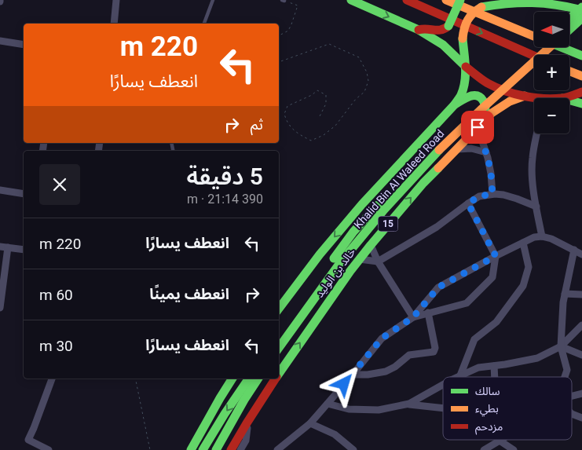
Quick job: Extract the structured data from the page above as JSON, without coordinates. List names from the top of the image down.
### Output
{
  "streets": {
    "main road": ["Khalid Bin Al Waleed Road", "15", "خالد بن الوليد"]
  },
  "legend": ["سالك", "بطيء", "مزدحم"],
  "north": "left",
  "page": {
    "map_buttons": ["+", "−"],
    "turn": ["220 m", "انعطف يسارًا"],
    "then": "ثم",
    "heading": ["5 دقيقة", "390 m · 21:14"],
    "list": [
      {
        "name": "انعطف يسارًا",
        "value": "220 m"
      },
      {
        "name": "انعطف يمينًا",
        "value": "60 m"
      },
      {
        "name": "انعطف يسارًا",
        "value": "30 m"
      }
    ]
  }
}
